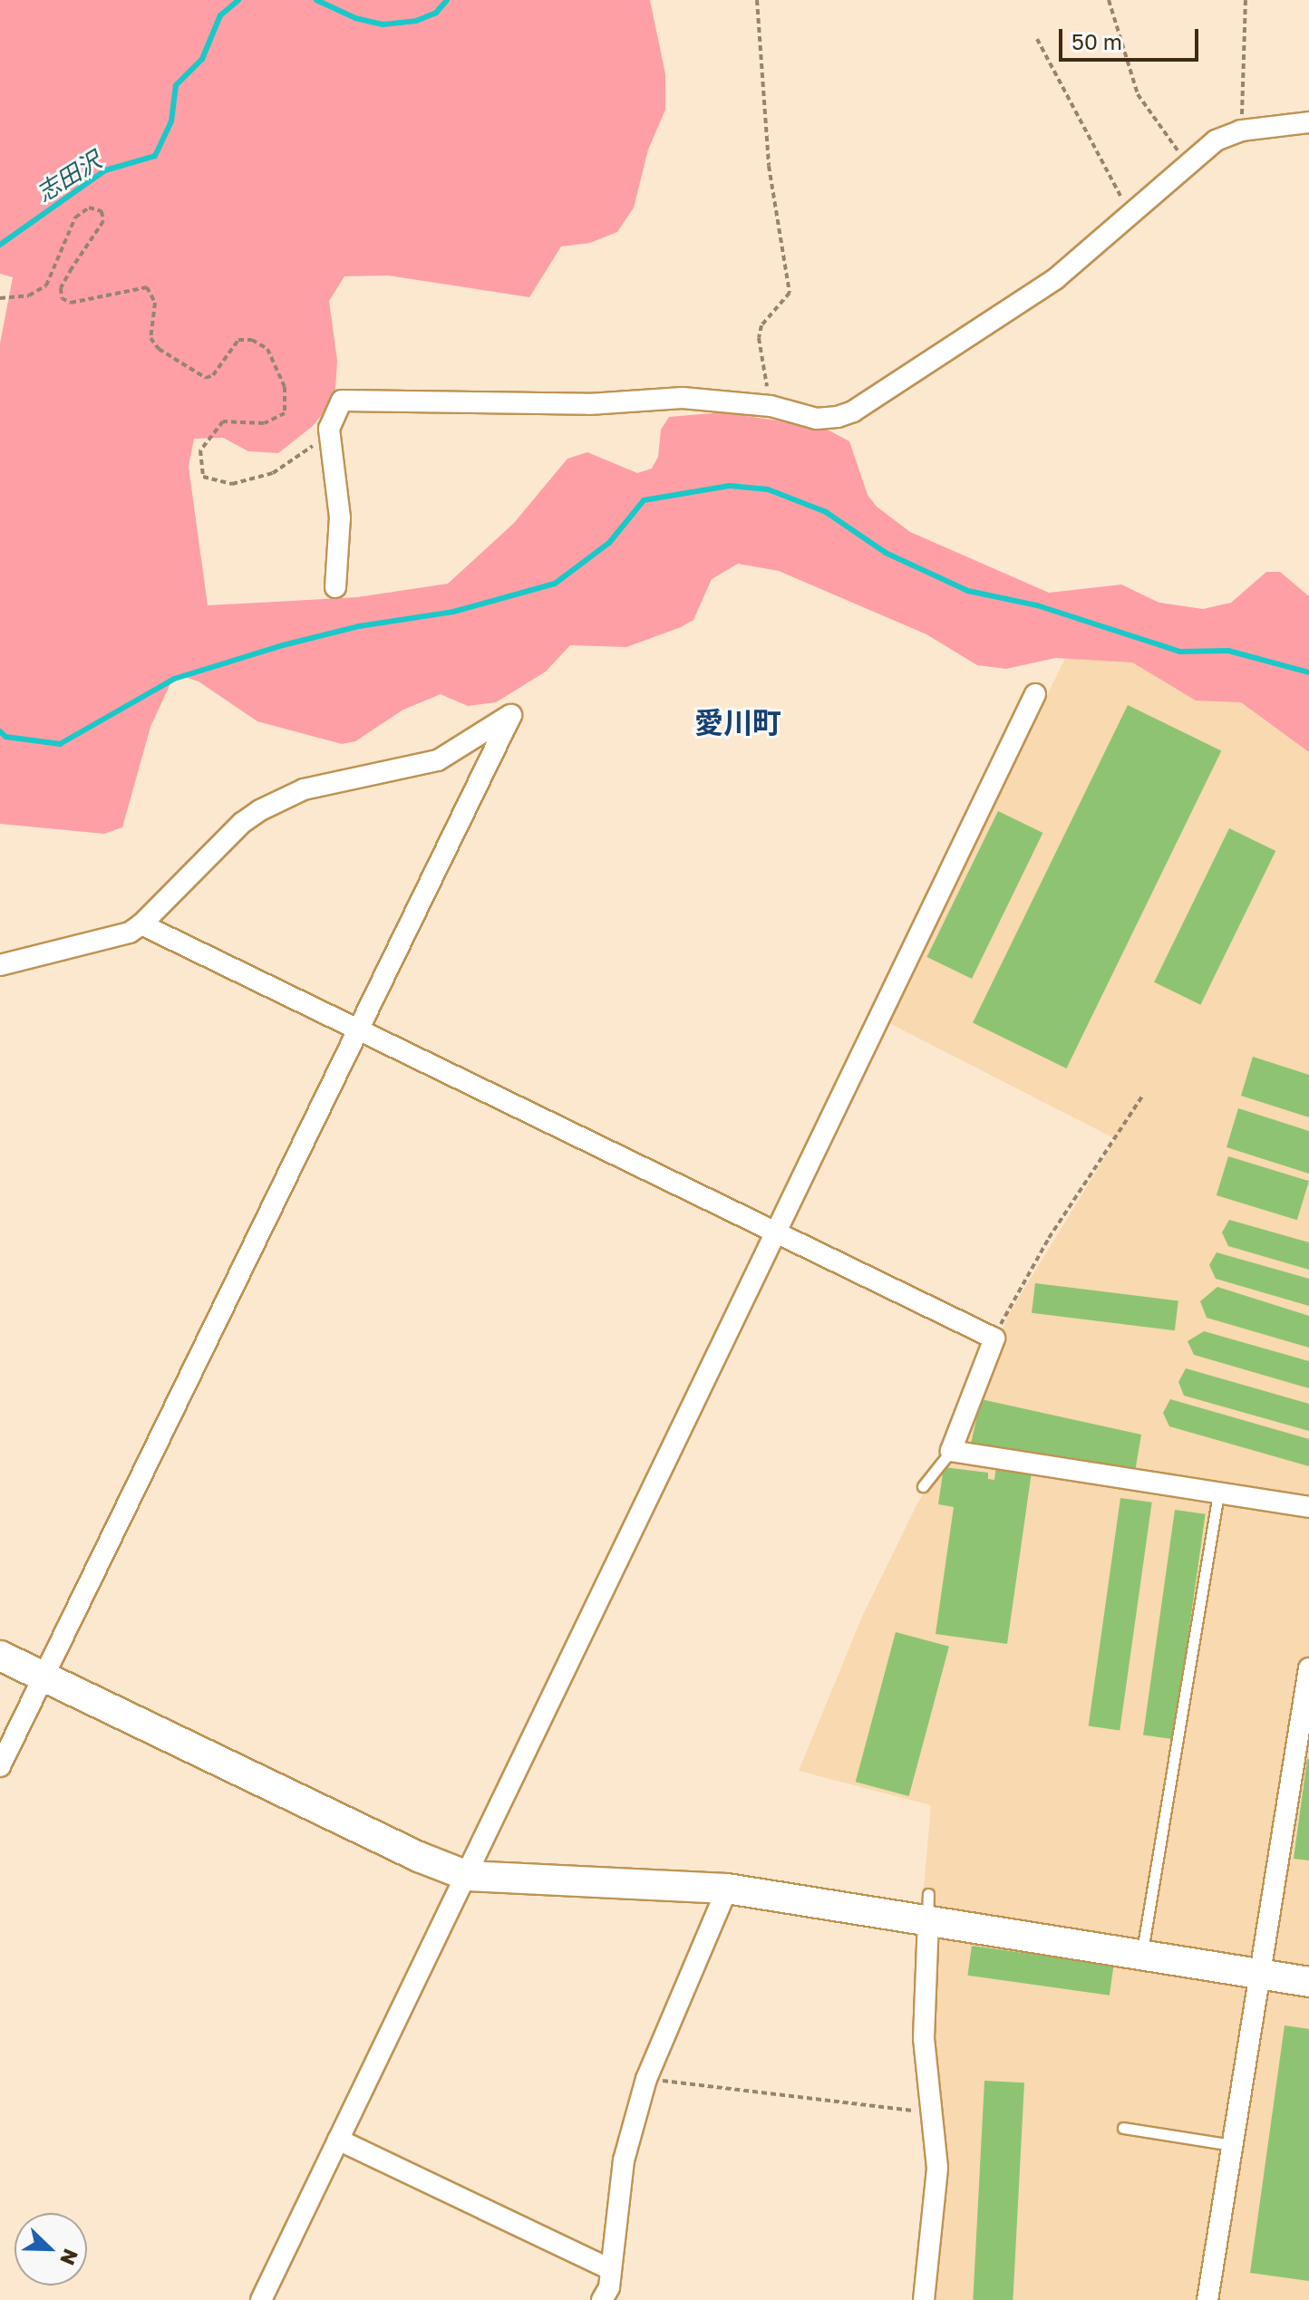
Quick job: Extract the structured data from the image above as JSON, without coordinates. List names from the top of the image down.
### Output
{
  "districts": ["愛川町"],
  "water": ["志田沢"],
  "scale_bar": "50 m",
  "north": "bottom right"
}
